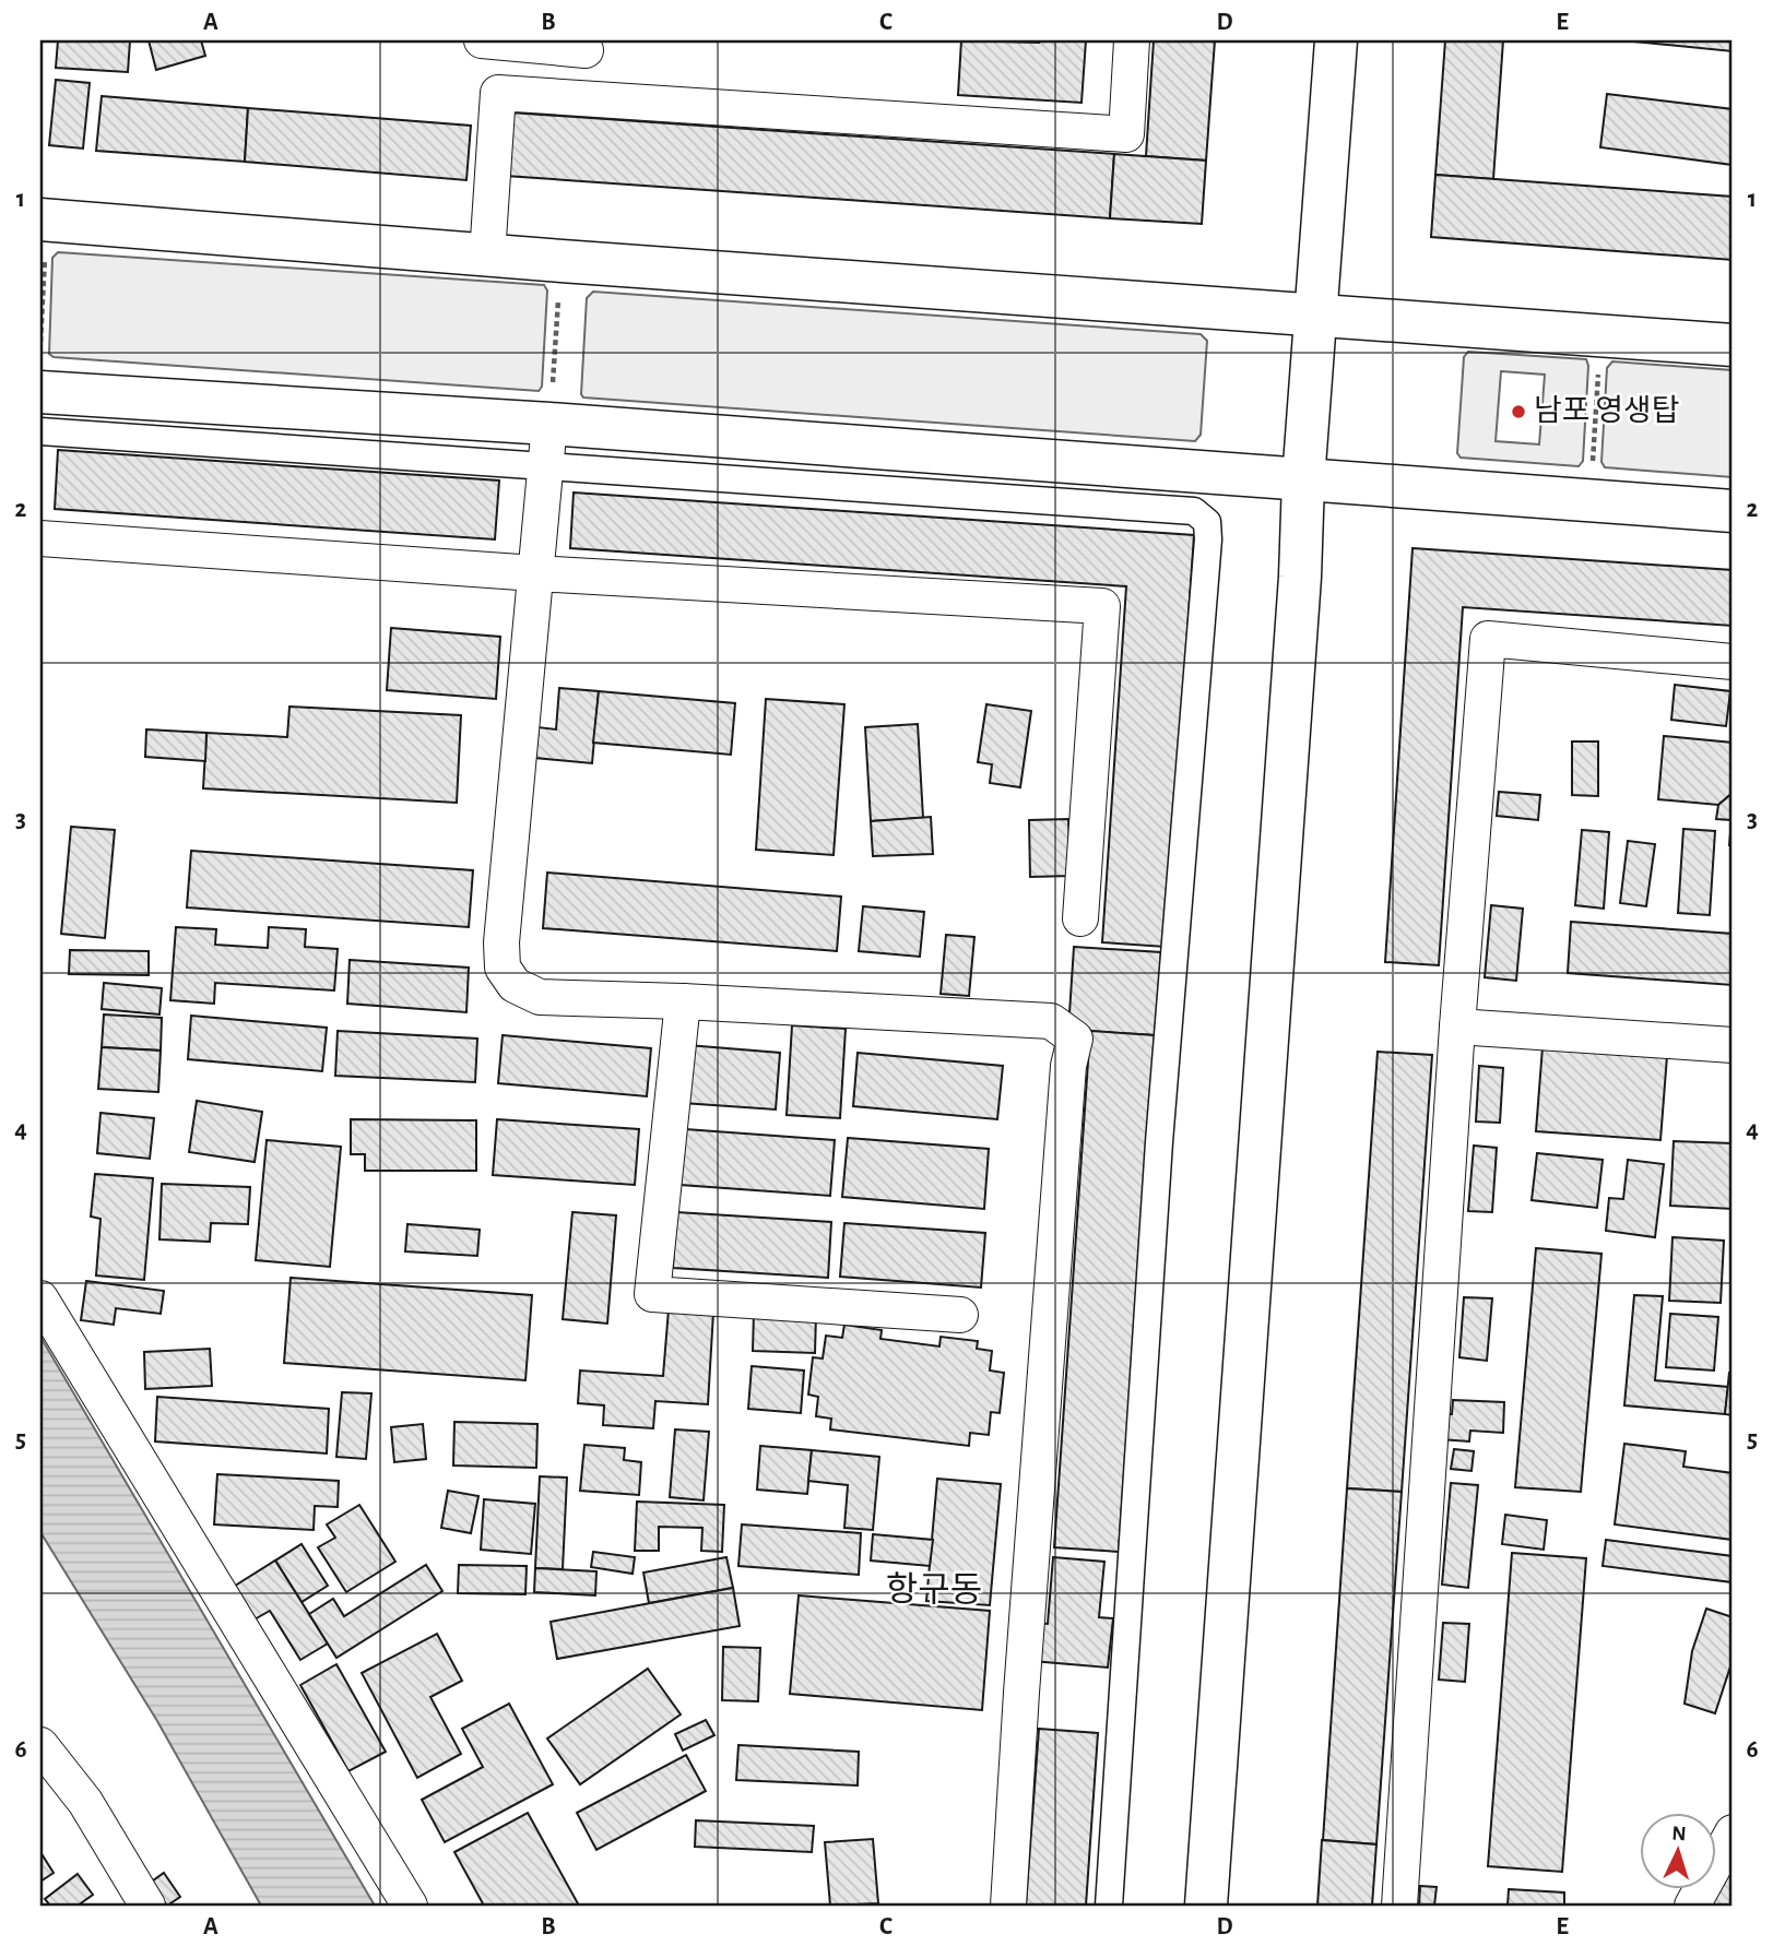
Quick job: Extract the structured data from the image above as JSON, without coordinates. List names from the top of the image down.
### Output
{
  "districts": ["항구동"],
  "places": ["남포 영생탑"],
  "north": "top",
  "grid": {
    "columns": [
      "A",
      "B",
      "C",
      "D",
      "E"
    ],
    "rows": [
      "1",
      "2",
      "3",
      "4",
      "5",
      "6"
    ]
  }
}
